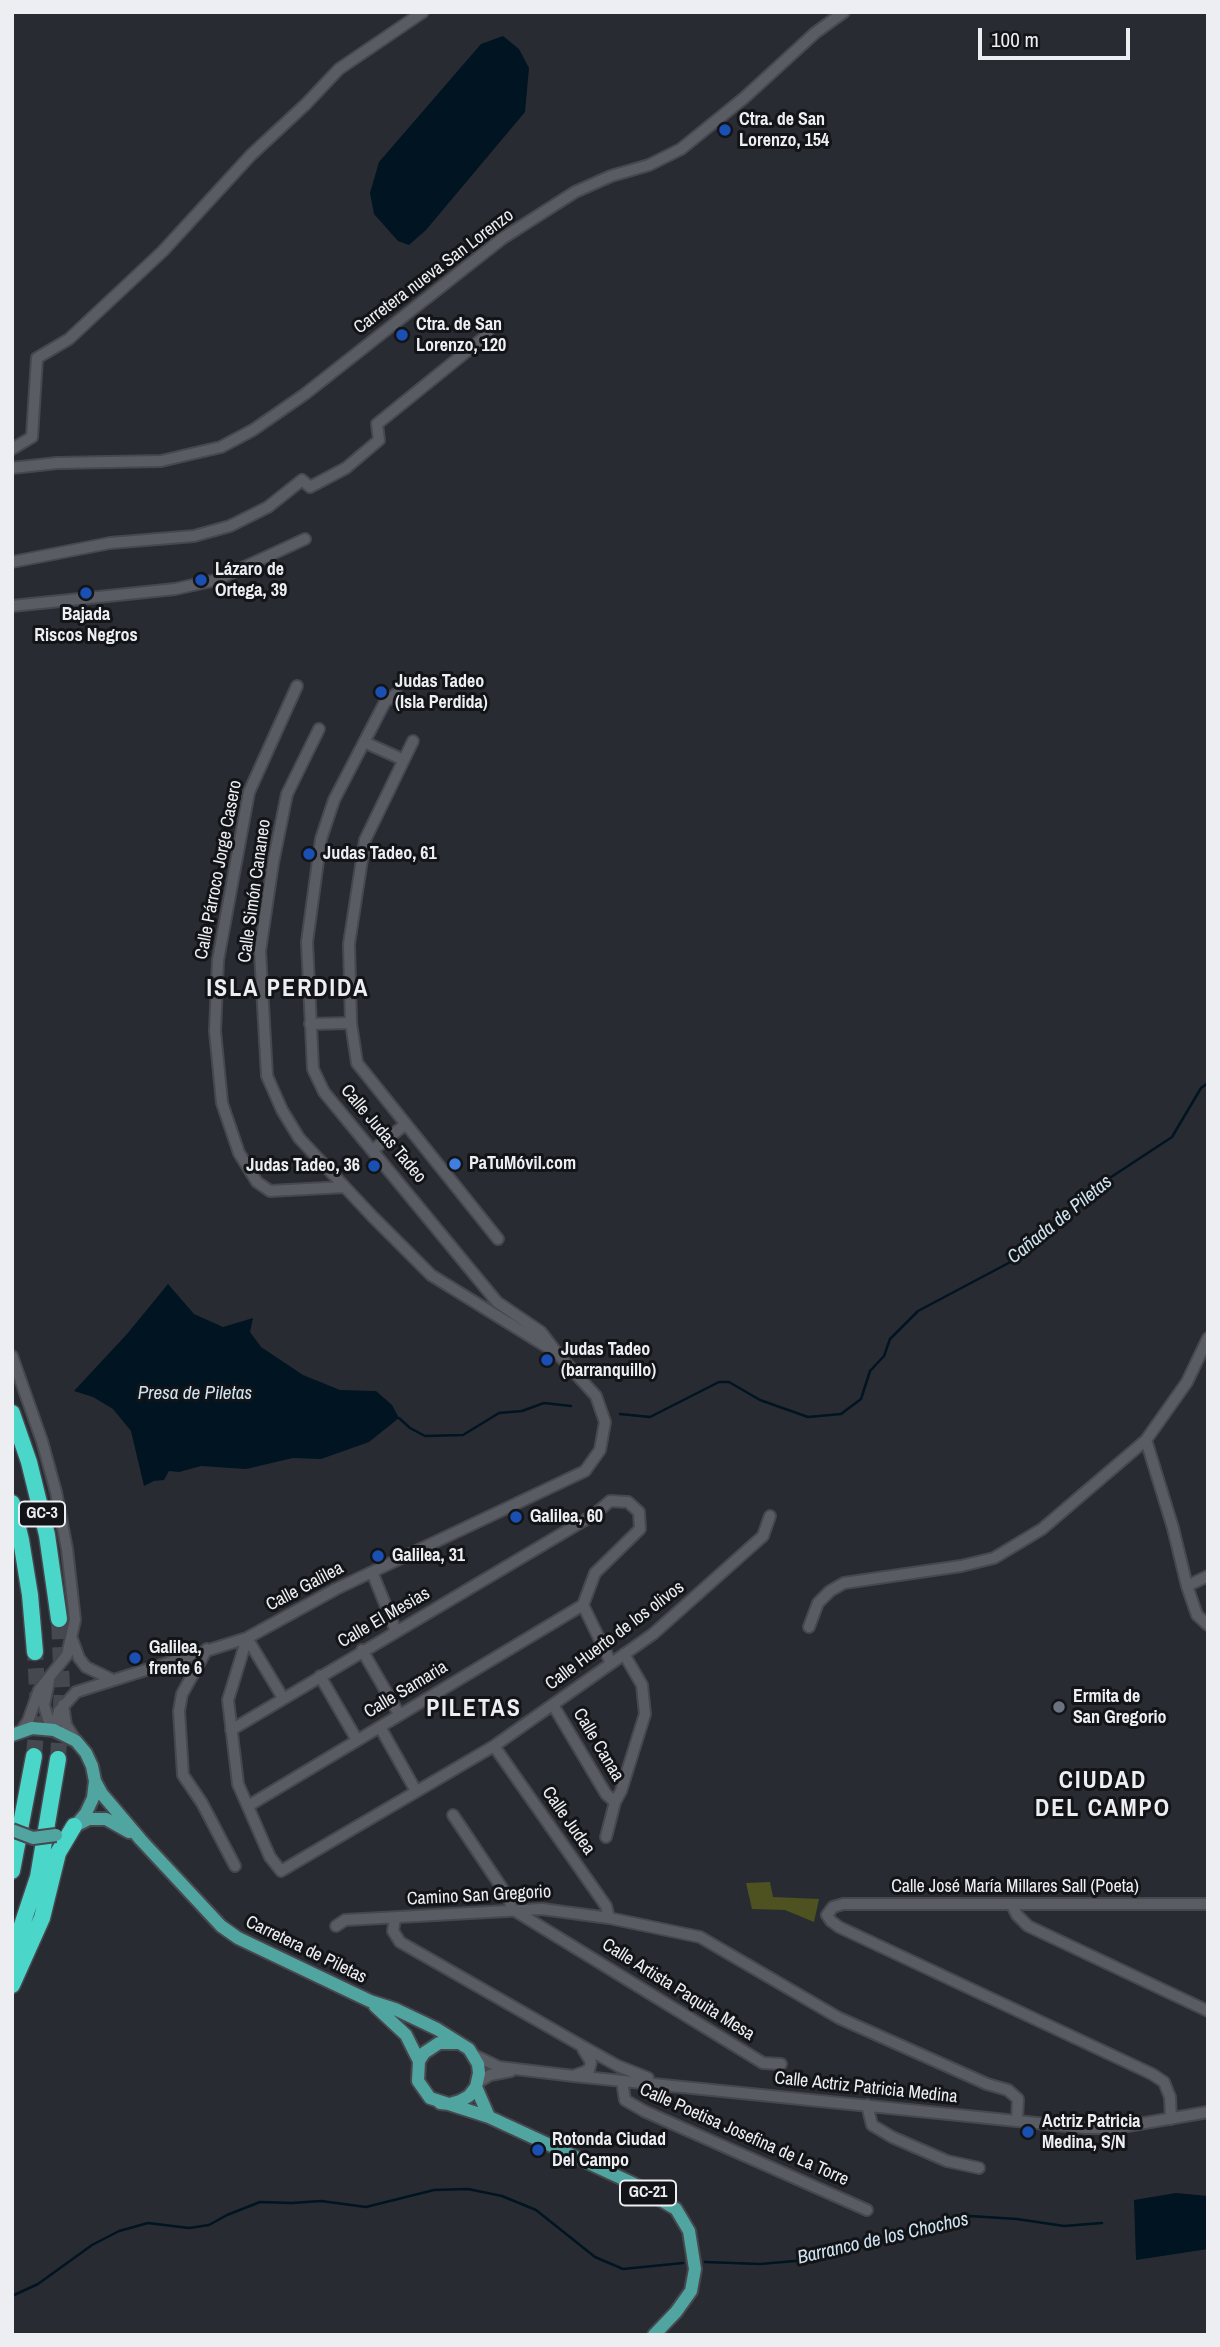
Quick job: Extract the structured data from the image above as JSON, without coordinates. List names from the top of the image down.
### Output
{
  "streets": {
    "highway": ["GC-3"],
    "main road": ["Carretera de Piletas", "GC-21"],
    "street": [
      "Carretera nueva San Lorenzo",
      "Calle Párroco Jorge Casero",
      "Calle Simón Cananeo",
      "Calle Judas Tadeo",
      "Calle Galilea",
      "Calle El Mesias",
      "Calle Huerto de los olivos",
      "Calle Samaria",
      "Calle Canaa",
      "Calle Judea",
      "Calle José María Millares Sall (Poeta)",
      "Camino San Gregorio",
      "Calle Artista Paquita Mesa",
      "Calle Actriz Patricia Medina",
      "Calle Poetisa Josefina de La Torre"
    ]
  },
  "crossings": [
    ["Calle Párroco Jorge Casero", "Calle Simón Cananeo"],
    ["Calle Simón Cananeo", "Calle Judas Tadeo"],
    ["Calle Simón Cananeo", "Calle Galilea"],
    ["Calle Judas Tadeo", "Calle Galilea"],
    ["Calle El Mesias", "Calle Samaria"],
    ["Calle Huerto de los olivos", "Calle Samaria"],
    ["Calle Huerto de los olivos", "Calle Canaa"],
    ["Calle Huerto de los olivos", "Calle Judea"],
    ["Calle Judea", "Camino San Gregorio"],
    ["Calle José María Millares Sall (Poeta)", "Calle Actriz Patricia Medina"],
    ["Camino San Gregorio", "Calle Artista Paquita Mesa"],
    ["Camino San Gregorio", "Calle Actriz Patricia Medina"],
    ["Calle Actriz Patricia Medina", "Calle Poetisa Josefina de La Torre"],
    ["Calle Actriz Patricia Medina", "GC-21"]
  ],
  "districts": ["ISLA PERDIDA", "PILETAS", "CIUDAD DEL CAMPO"],
  "water": ["Cañada de Piletas", "Presa de Piletas", "Barranco de los Chochos"],
  "places": [
    "Ctra. de San Lorenzo, 154",
    "Ctra. de San Lorenzo, 120",
    "Lázaro de Ortega, 39",
    "Bajada Riscos Negros",
    "Judas Tadeo (Isla Perdida)",
    "Judas Tadeo, 61",
    "PaTuMóvil.com",
    "Judas Tadeo, 36",
    "Judas Tadeo (barranquillo)",
    "Galilea, 60",
    "Galilea, 31",
    "Galilea, frente 6",
    "Ermita de San Gregorio",
    "Actriz Patricia Medina, S/N",
    "Rotonda Ciudad Del Campo"
  ],
  "scale_bar": "100 m"
}
